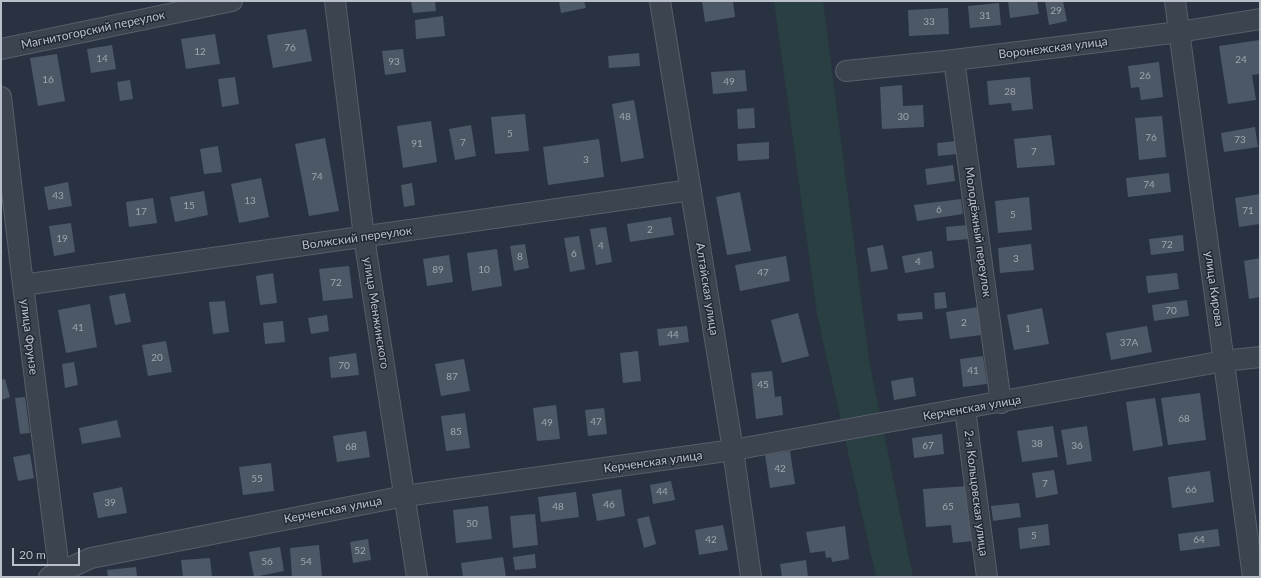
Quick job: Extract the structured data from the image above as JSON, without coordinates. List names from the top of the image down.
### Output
{
  "streets": {
    "street": [
      "Магнитогорский переулок",
      "Воронежская улица",
      "Молодёжный переулок",
      "Волжский переулок",
      "Алтайская улица",
      "улица Кирова",
      "улица Менжинского",
      "улица Фрунзе",
      "Керченская улица",
      "2-я Кольцовская улица"
    ]
  },
  "crossings": [
    ["Воронежская улица", "Молодёжный переулок"],
    ["Воронежская улица", "улица Кирова"],
    ["Молодёжный переулок", "Керченская улица"],
    ["Волжский переулок", "Алтайская улица"],
    ["Волжский переулок", "улица Менжинского"],
    ["Волжский переулок", "улица Фрунзе"],
    ["Алтайская улица", "Керченская улица"],
    ["улица Кирова", "Керченская улица"],
    ["улица Менжинского", "Керченская улица"],
    ["улица Фрунзе", "Керченская улица"],
    ["Керченская улица", "2-я Кольцовская улица"]
  ],
  "house_numbers": [
    "29",
    "31",
    "33",
    "76",
    "12",
    "14",
    "24",
    "93",
    "26",
    "16",
    "49",
    "28",
    "48",
    "30",
    "5",
    "76",
    "73",
    "7",
    "91",
    "7",
    "3",
    "74",
    "74",
    "43",
    "13",
    "15",
    "6",
    "71",
    "17",
    "5",
    "2",
    "19",
    "72",
    "4",
    "6",
    "8",
    "3",
    "4",
    "89",
    "10",
    "47",
    "72",
    "70",
    "2",
    "41",
    "1",
    "44",
    "37А",
    "20",
    "70",
    "41",
    "87",
    "45",
    "68",
    "47",
    "49",
    "85",
    "38",
    "67",
    "36",
    "68",
    "42",
    "55",
    "7",
    "66",
    "44",
    "39",
    "46",
    "48",
    "65",
    "50",
    "5",
    "42",
    "64",
    "52",
    "56",
    "54"
  ],
  "scale_bar": "20 m"
}
